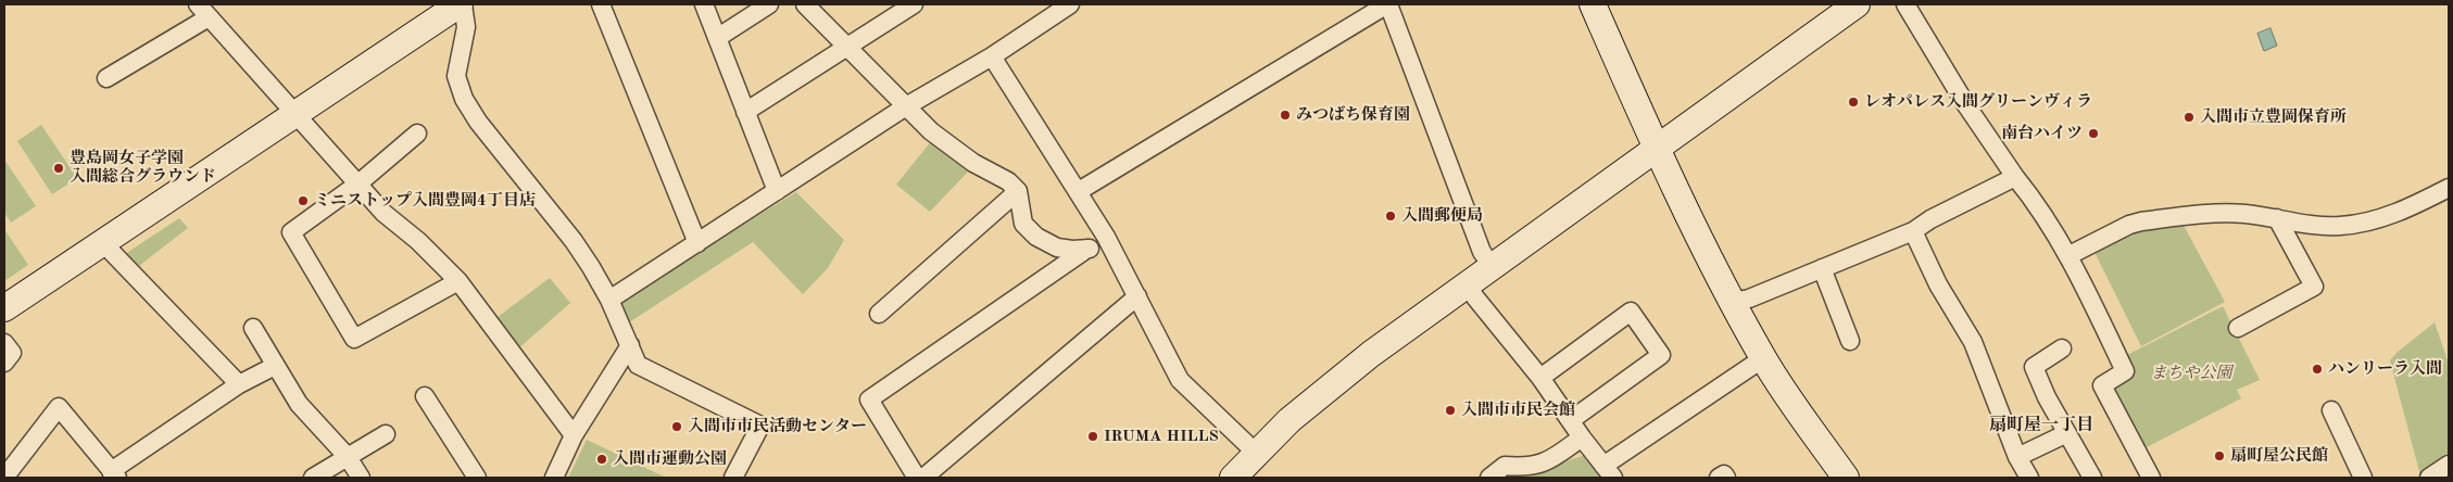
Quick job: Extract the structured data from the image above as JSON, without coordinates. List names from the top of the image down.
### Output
{
  "districts": ["扇町屋一丁目"],
  "parks": ["まちや公園"],
  "places": [
    "レオパレス入間グリーンヴィラ",
    "みつばち保育園",
    "入間市立豊岡保育所",
    "南台ハイツ",
    "豊島岡女子学園 入間総合グラウンド",
    "ミニストップ入間豊岡4丁目店",
    "入間郵便局",
    "ハンリーラ入間",
    "入間市市民会館",
    "入間市市民活動センター",
    "IRUMA HILLS",
    "扇町屋公民館",
    "入間市運動公園"
  ]
}
